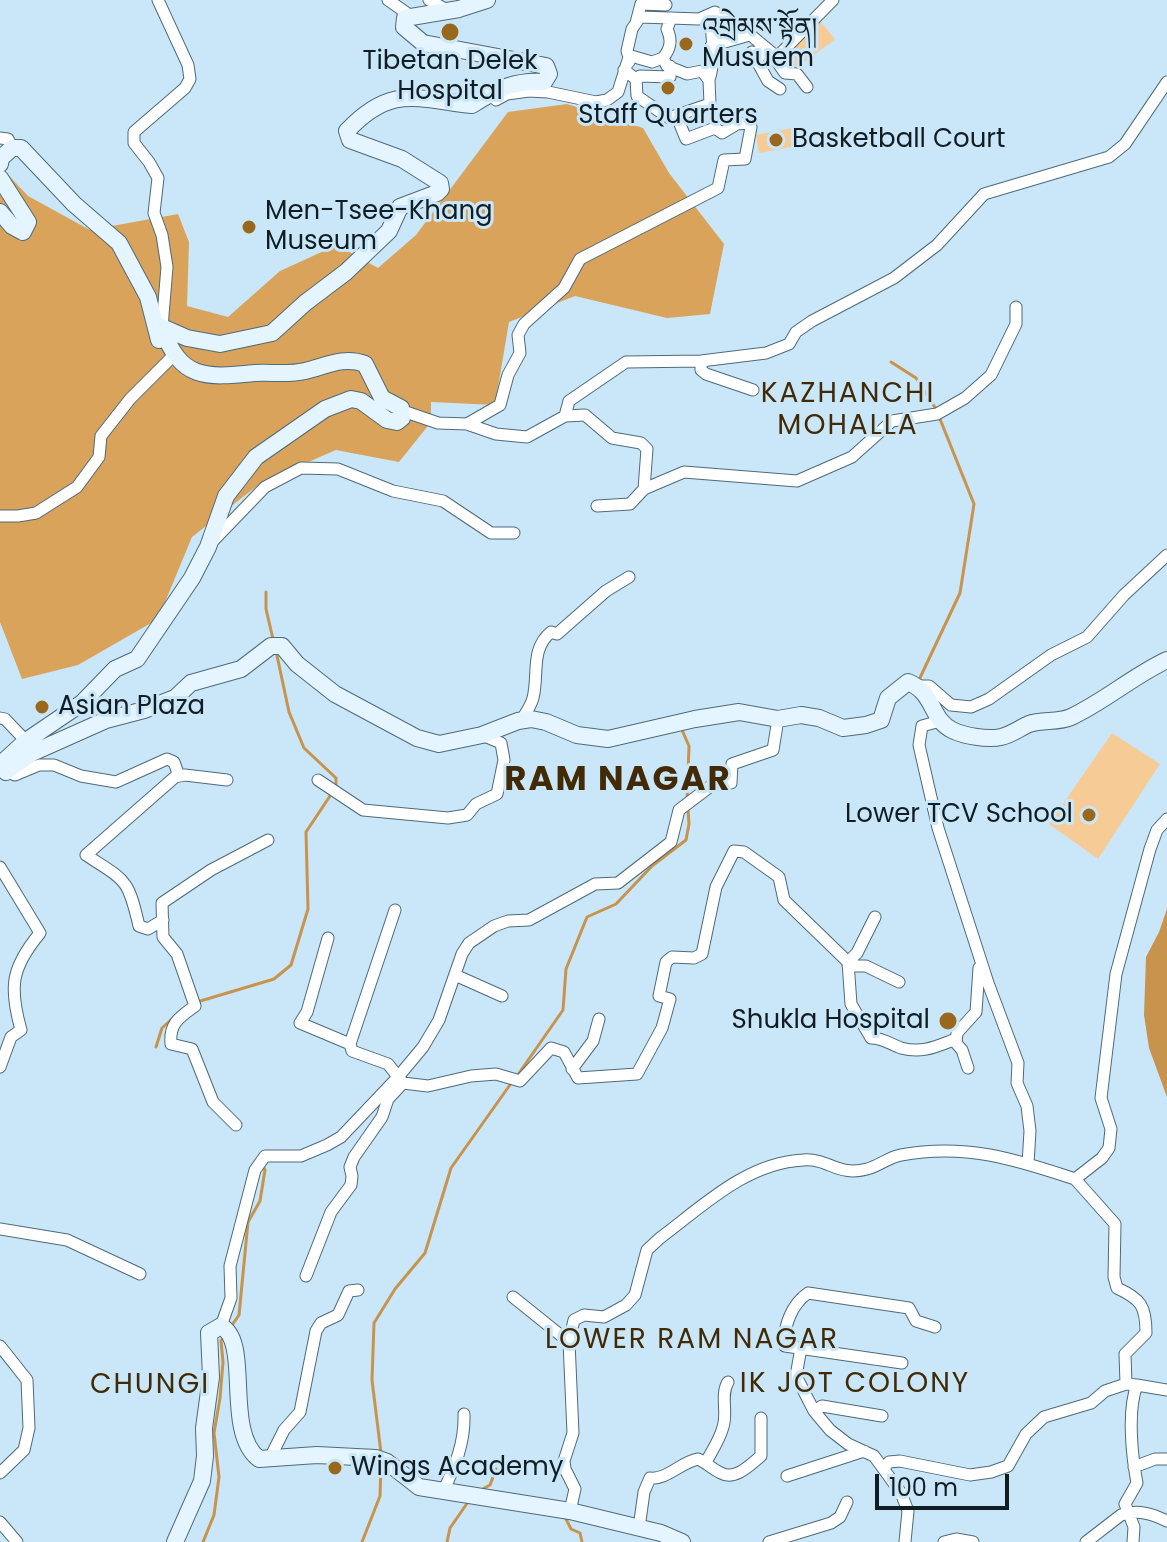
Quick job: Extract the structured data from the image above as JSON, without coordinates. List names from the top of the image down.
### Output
{
  "districts": [
    "KAZHANCHI MOHALLA",
    "RAM NAGAR",
    "LOWER RAM NAGAR",
    "IK JOT COLONY",
    "CHUNGI"
  ],
  "places": [
    "Tibetan Delek Hospital",
    "འགྲེམས་སྟོན། Musuem",
    "Staff Quarters",
    "Basketball Court",
    "Men-Tsee-Khang Museum",
    "Asian Plaza",
    "Lower TCV School",
    "Shukla Hospital",
    "Wings Academy"
  ],
  "scale_bar": "100 m"
}
